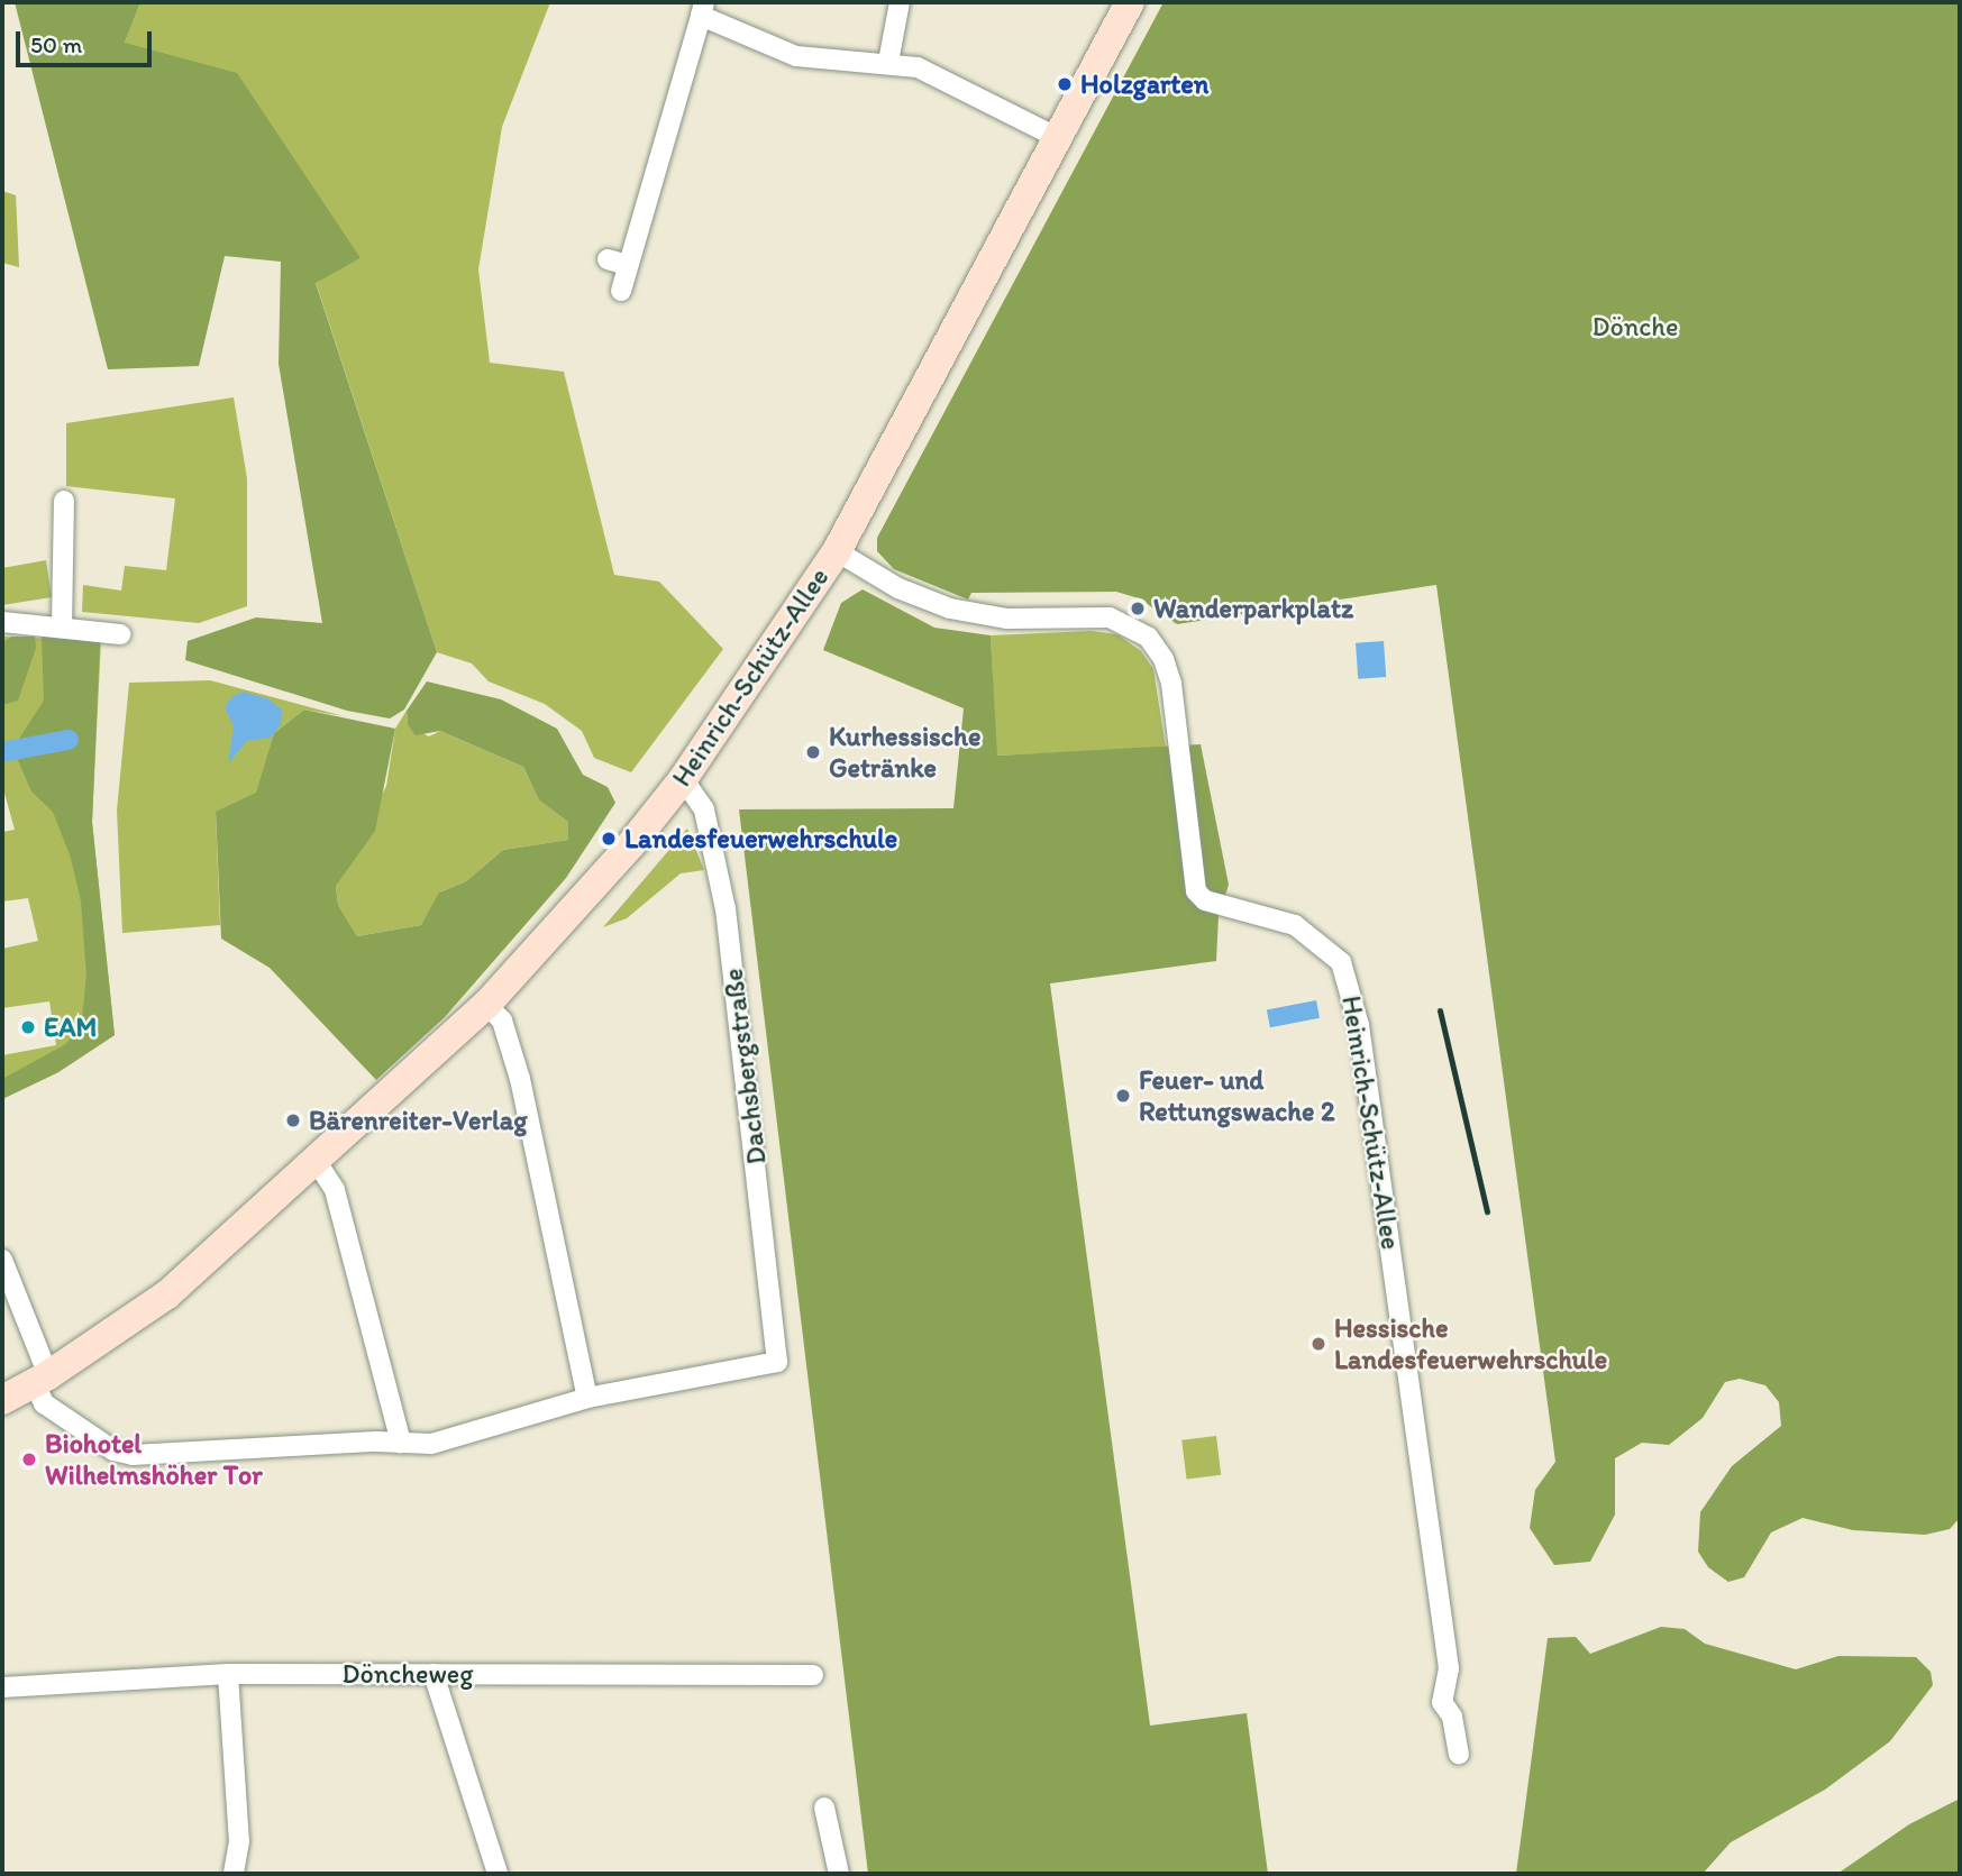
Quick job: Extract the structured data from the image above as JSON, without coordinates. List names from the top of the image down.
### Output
{
  "streets": {
    "main road": ["Heinrich-Schütz-Allee"],
    "street": ["Dachsbergstraße", "Döncheweg"]
  },
  "crossings": [
    ["Heinrich-Schütz-Allee", "Dachsbergstraße"]
  ],
  "parks": ["Dönche"],
  "places": [
    "Holzgarten",
    "Wanderparkplatz",
    "Kurhessische Getränke",
    "Landesfeuerwehrschule",
    "EAM",
    "Feuer- und Rettungswache 2",
    "Bärenreiter-Verlag",
    "Hessische Landesfeuerwehrschule",
    "Biohotel Wilhelmshöher Tor"
  ],
  "scale_bar": "50 m"
}
